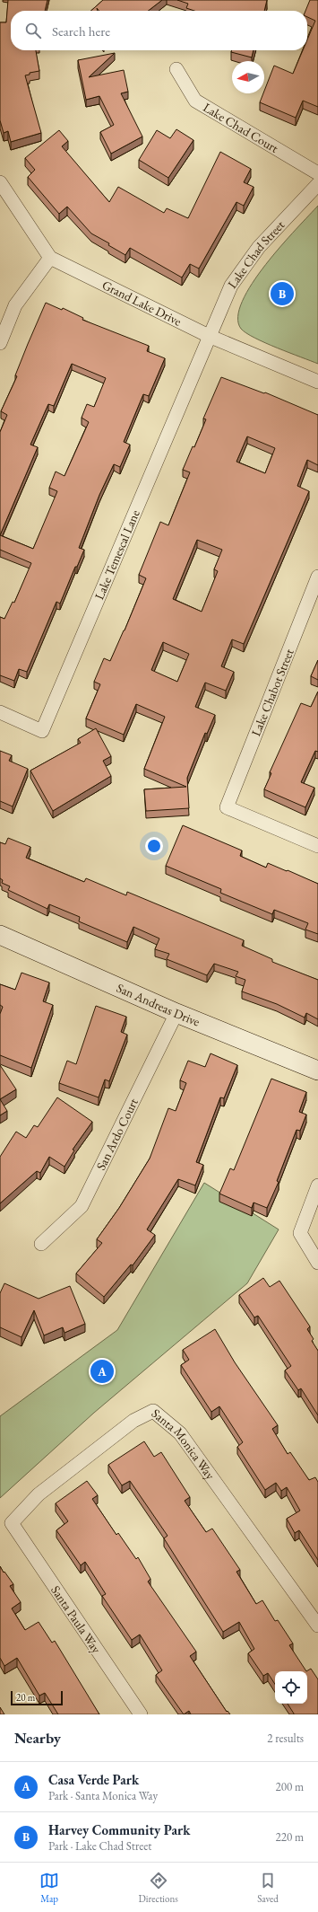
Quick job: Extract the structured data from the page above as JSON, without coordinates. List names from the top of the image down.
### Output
{
  "streets": {
    "street": [
      "Lake Chad Court",
      "Lake Chad Street",
      "Grand Lake Drive",
      "Lake Temescal Lane",
      "Lake Chabot Street",
      "San Andreas Drive",
      "San Ardo Court",
      "Santa Monica Way",
      "Santa Paula Way"
    ]
  },
  "crossings": [
    ["Lake Chad Street", "Grand Lake Drive"],
    ["Lake Chad Street", "Lake Temescal Lane"],
    ["Grand Lake Drive", "Lake Temescal Lane"],
    ["San Andreas Drive", "San Ardo Court"],
    ["Santa Monica Way", "Santa Paula Way"]
  ],
  "scale_bar": "20 m",
  "north": "left",
  "page": {
    "search": "Search here",
    "pins": ["B", "A"],
    "scale": "20 m",
    "heading": ["Nearby", "2 results"],
    "list": [
      {
        "mark": "A",
        "name": "Casa Verde Park",
        "note": "Park · Santa Monica Way",
        "value": "200 m"
      },
      {
        "mark": "B",
        "name": "Harvey Community Park",
        "note": "Park · Lake Chad Street",
        "value": "220 m"
      }
    ],
    "nav": ["Map", "Directions", "Saved"]
  }
}
